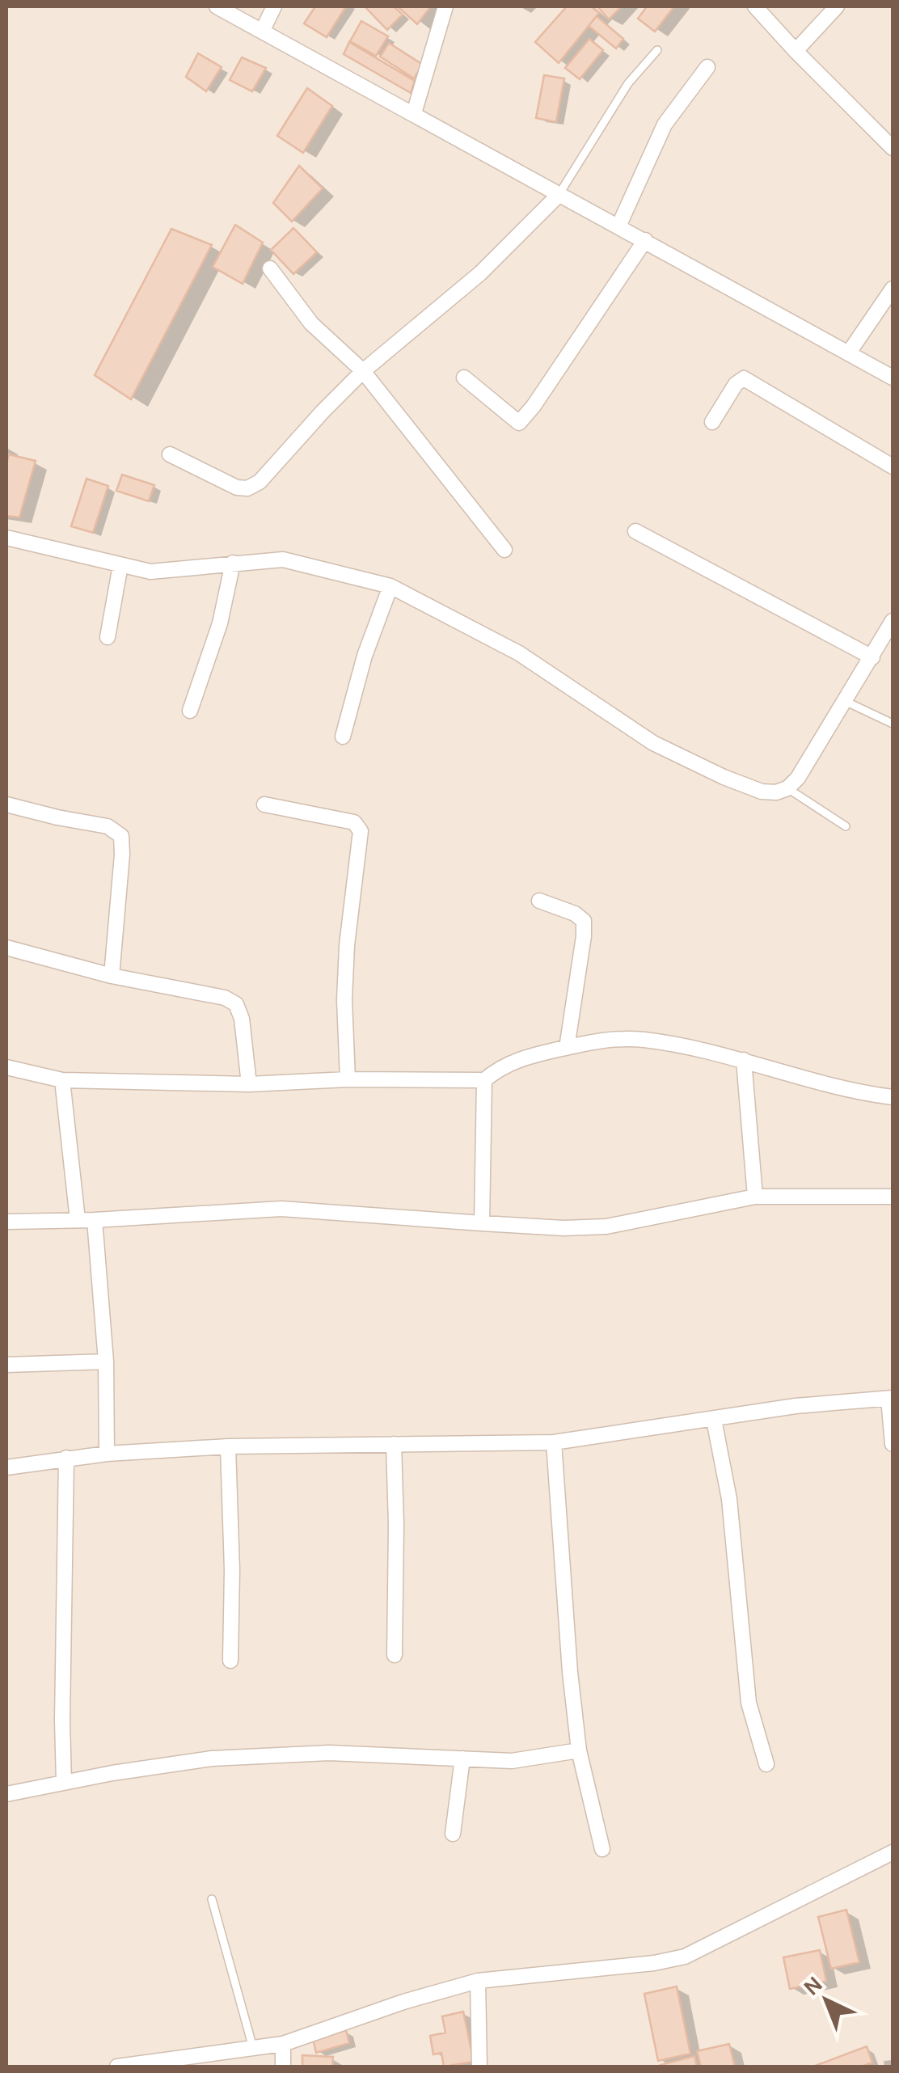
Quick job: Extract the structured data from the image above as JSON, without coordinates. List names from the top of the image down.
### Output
{
  "north": "top left"
}
